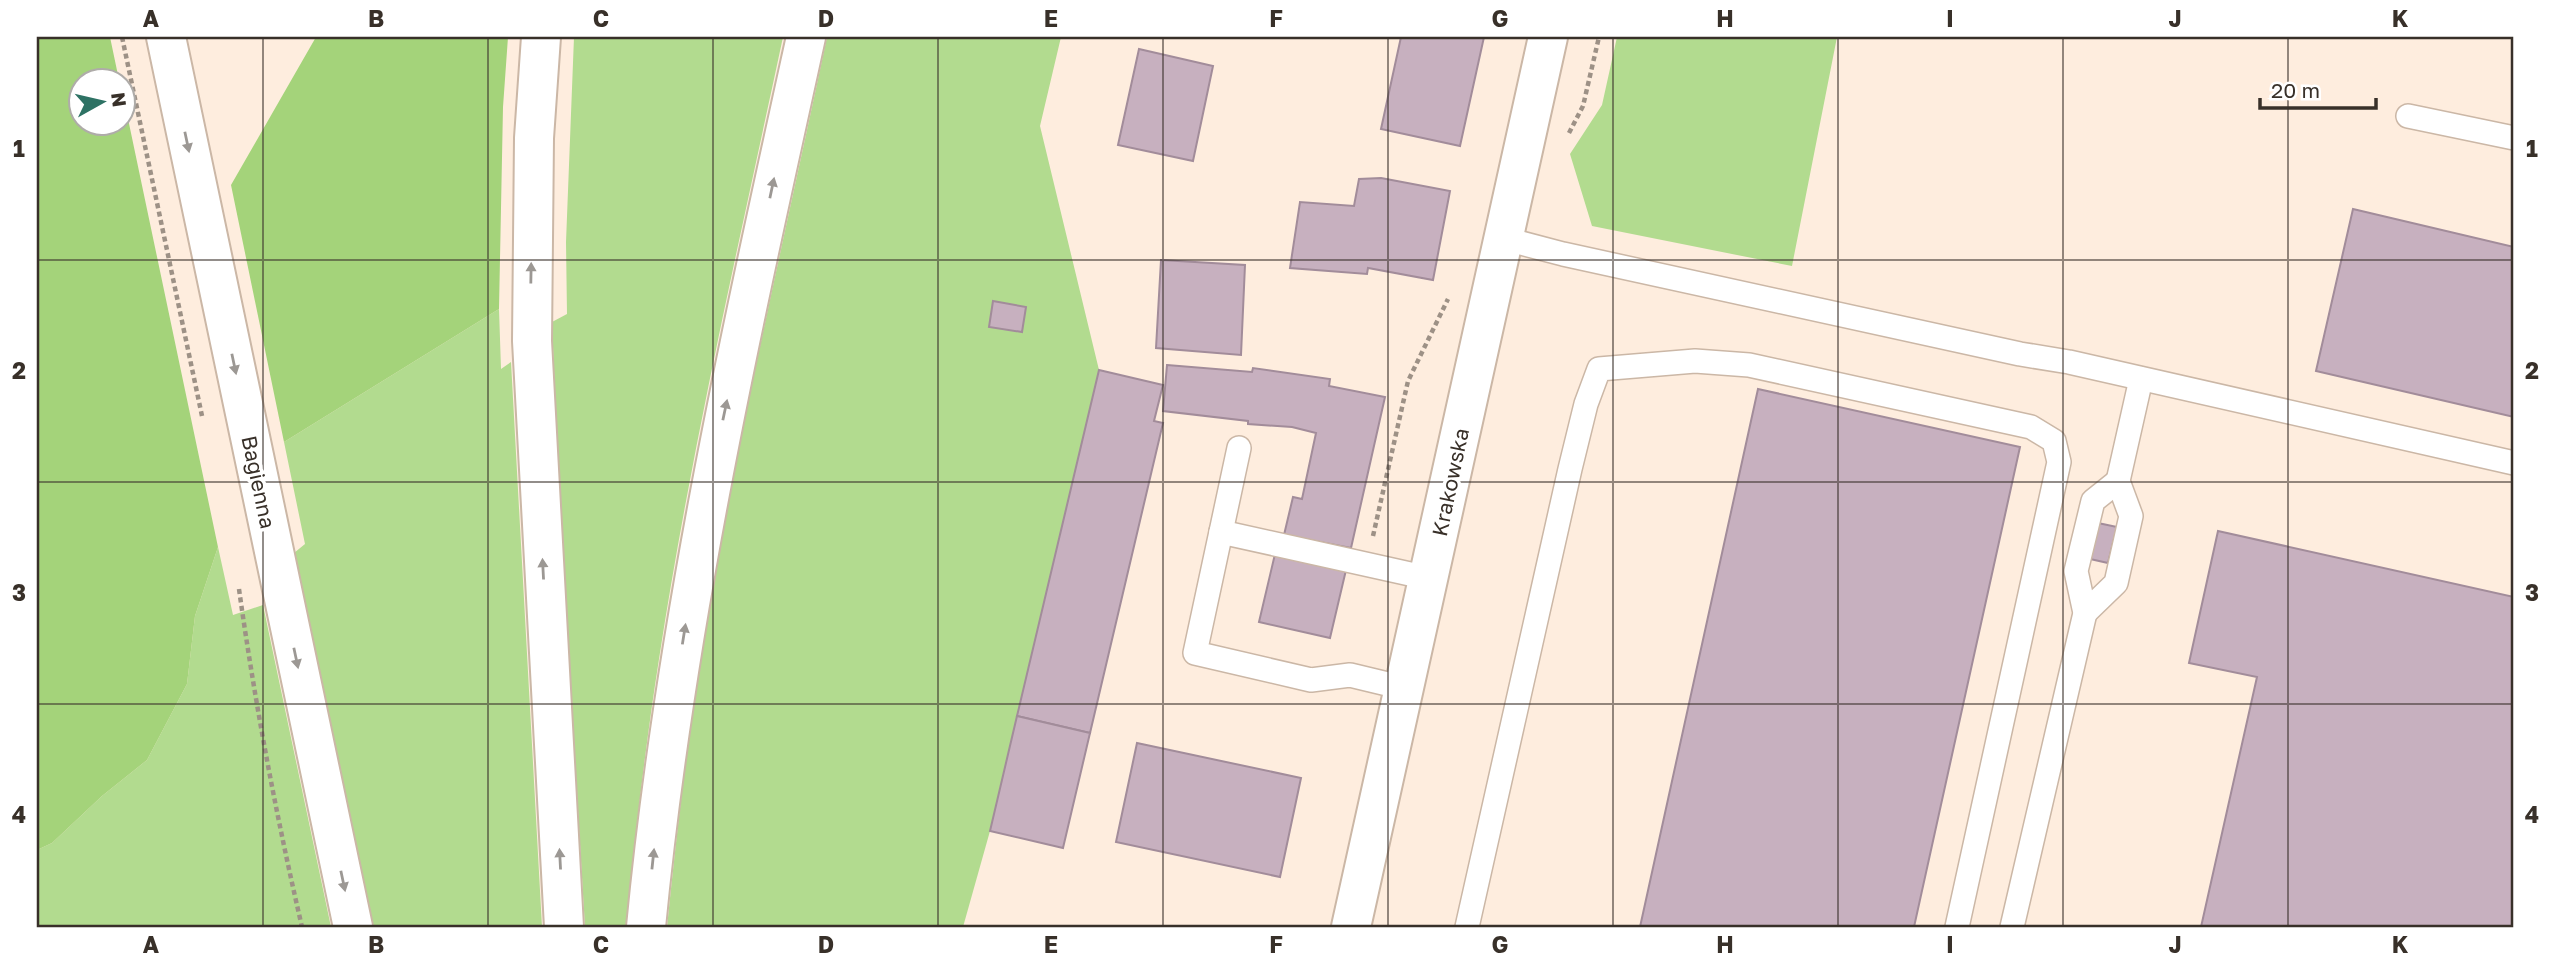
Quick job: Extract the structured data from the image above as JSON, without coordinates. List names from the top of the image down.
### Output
{
  "streets": {
    "main road": ["Bagienna", "Krakowska"]
  },
  "scale_bar": "20 m",
  "north": "right",
  "grid": {
    "columns": [
      "A",
      "B",
      "C",
      "D",
      "E",
      "F",
      "G",
      "H",
      "I",
      "J",
      "K"
    ],
    "rows": [
      "1",
      "2",
      "3",
      "4"
    ]
  }
}
